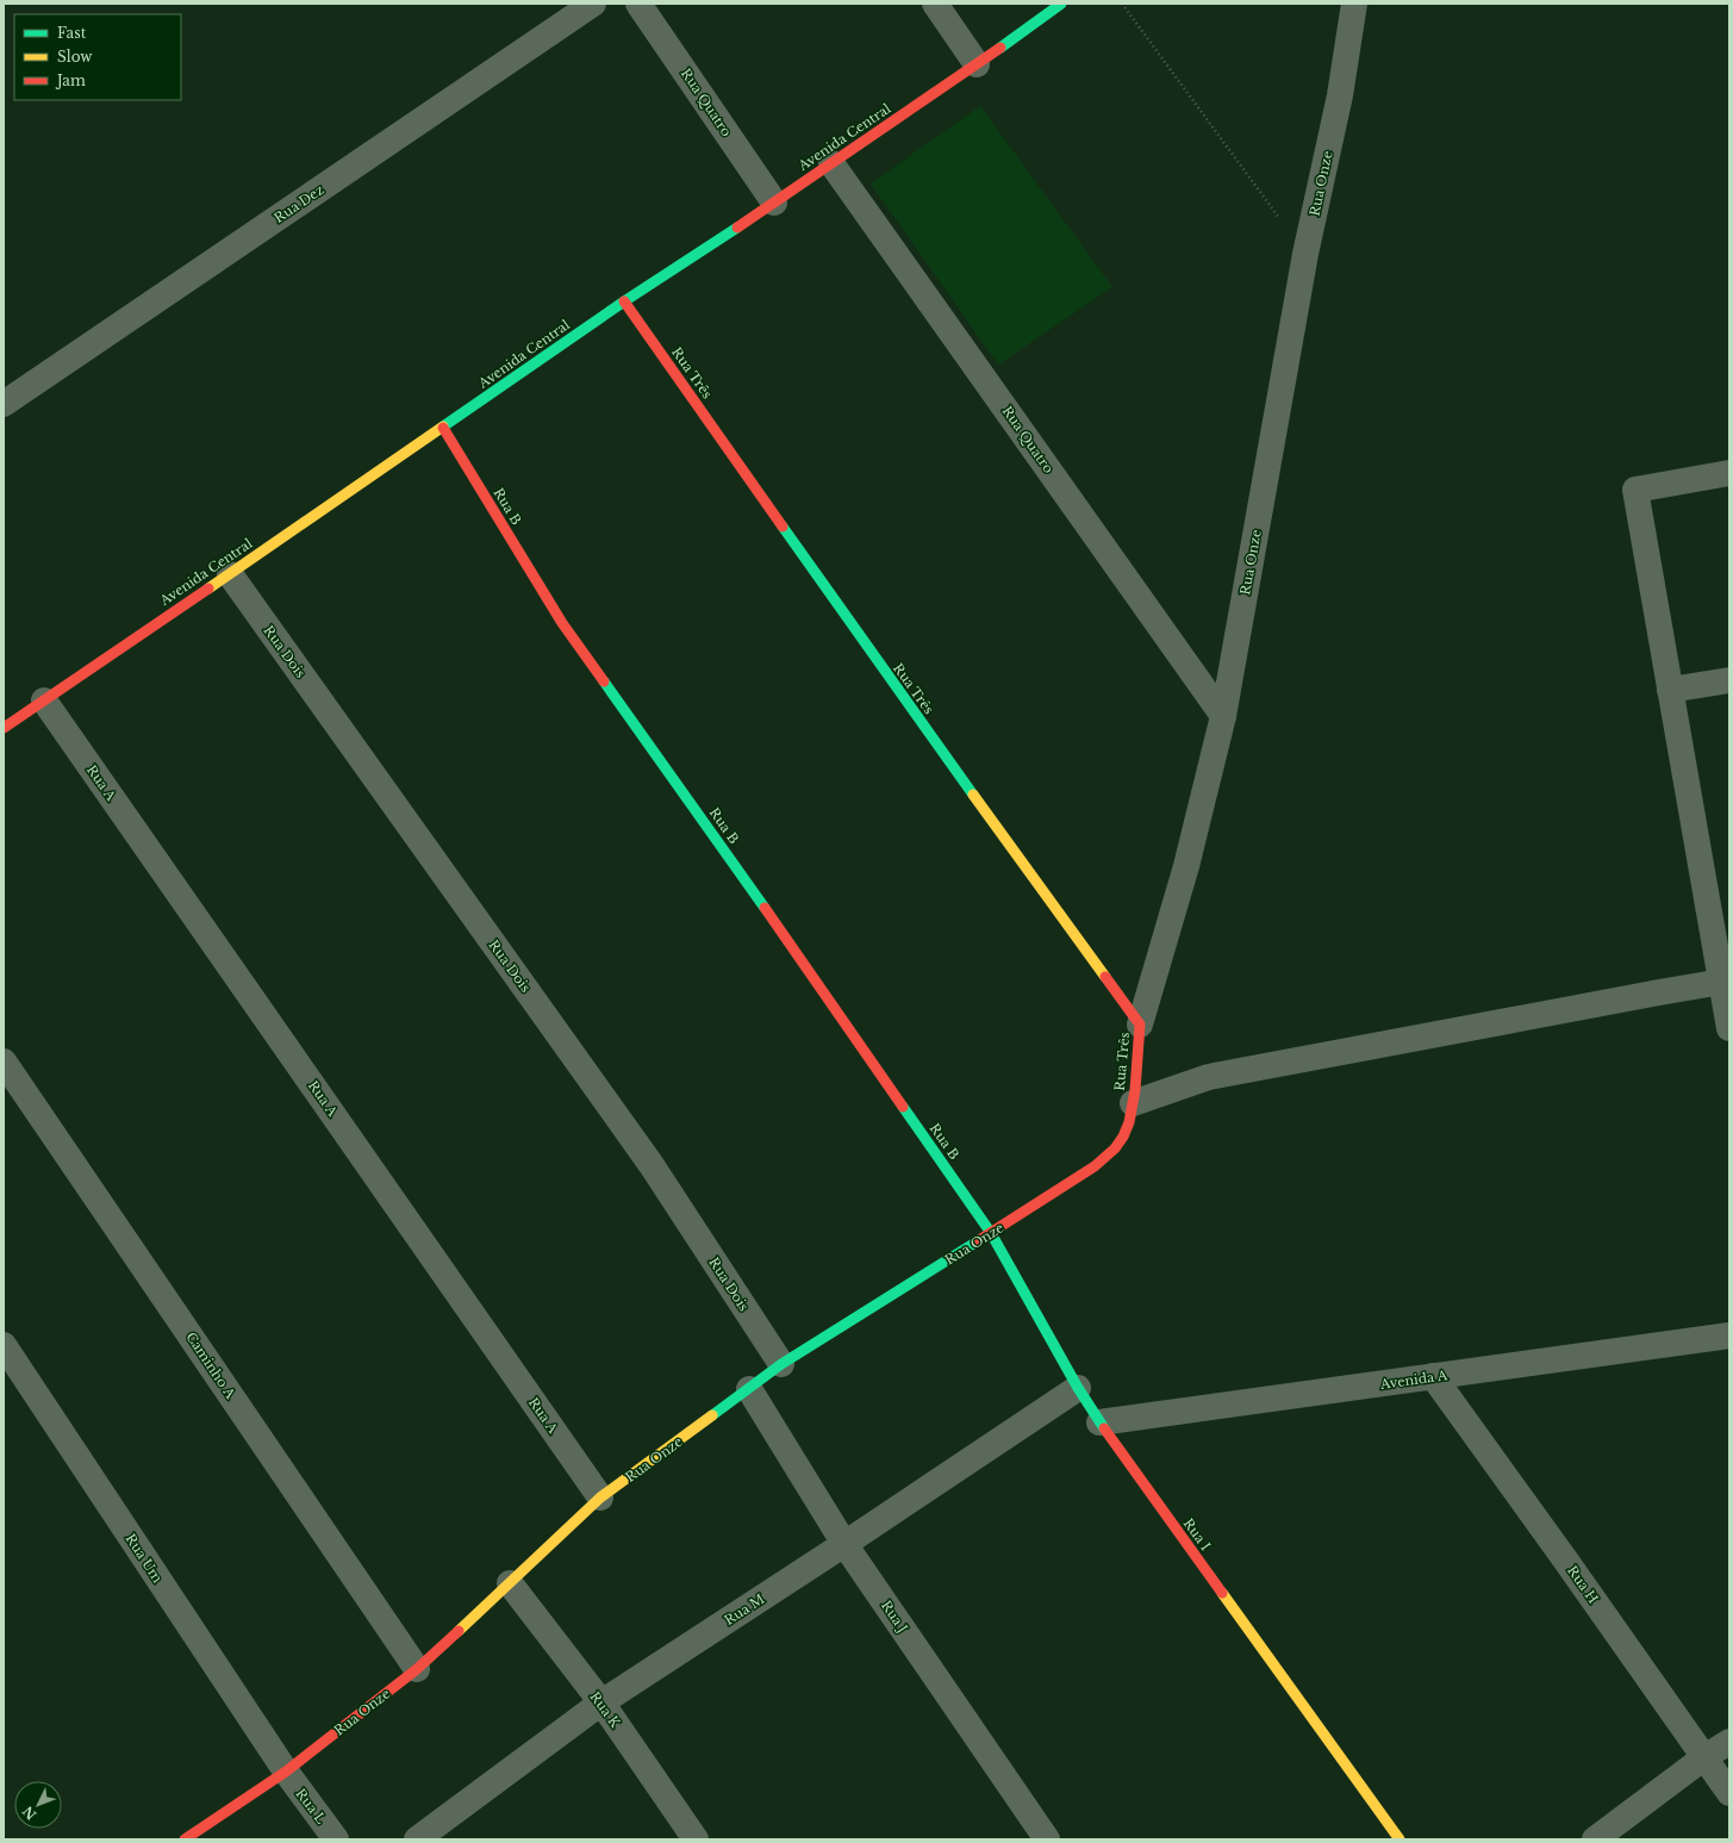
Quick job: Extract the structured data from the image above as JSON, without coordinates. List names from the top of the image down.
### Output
{
  "streets": {
    "street": [
      "Rua Quatro",
      "Avenida Central",
      "Rua Onze",
      "Rua Dez",
      "Rua Três",
      "Rua B",
      "Rua Dois",
      "Rua A",
      "Caminho A",
      "Avenida A",
      "Rua I",
      "Rua Um",
      "Rua H",
      "Rua M",
      "Rua J",
      "Rua K",
      "Rua L"
    ]
  },
  "crossings": [
    ["Rua Quatro", "Avenida Central"],
    ["Rua Quatro", "Rua Onze"],
    ["Avenida Central", "Rua Três"],
    ["Avenida Central", "Rua B"],
    ["Avenida Central", "Rua Dois"],
    ["Avenida Central", "Rua A"],
    ["Rua Onze", "Rua Três"],
    ["Rua Onze", "Rua B"],
    ["Rua Onze", "Rua Dois"],
    ["Rua Onze", "Rua A"],
    ["Rua Onze", "Caminho A"],
    ["Rua Onze", "Rua I"],
    ["Rua Onze", "Rua Um"],
    ["Rua Onze", "Rua J"],
    ["Rua Onze", "Rua K"],
    ["Rua Onze", "Rua L"],
    ["Rua B", "Rua I"],
    ["Avenida A", "Rua I"],
    ["Avenida A", "Rua H"],
    ["Rua I", "Rua M"],
    ["Rua Um", "Rua L"],
    ["Rua M", "Rua J"],
    ["Rua M", "Rua K"]
  ],
  "legend": ["Fast", "Slow", "Jam"],
  "north": "bottom left"
}
